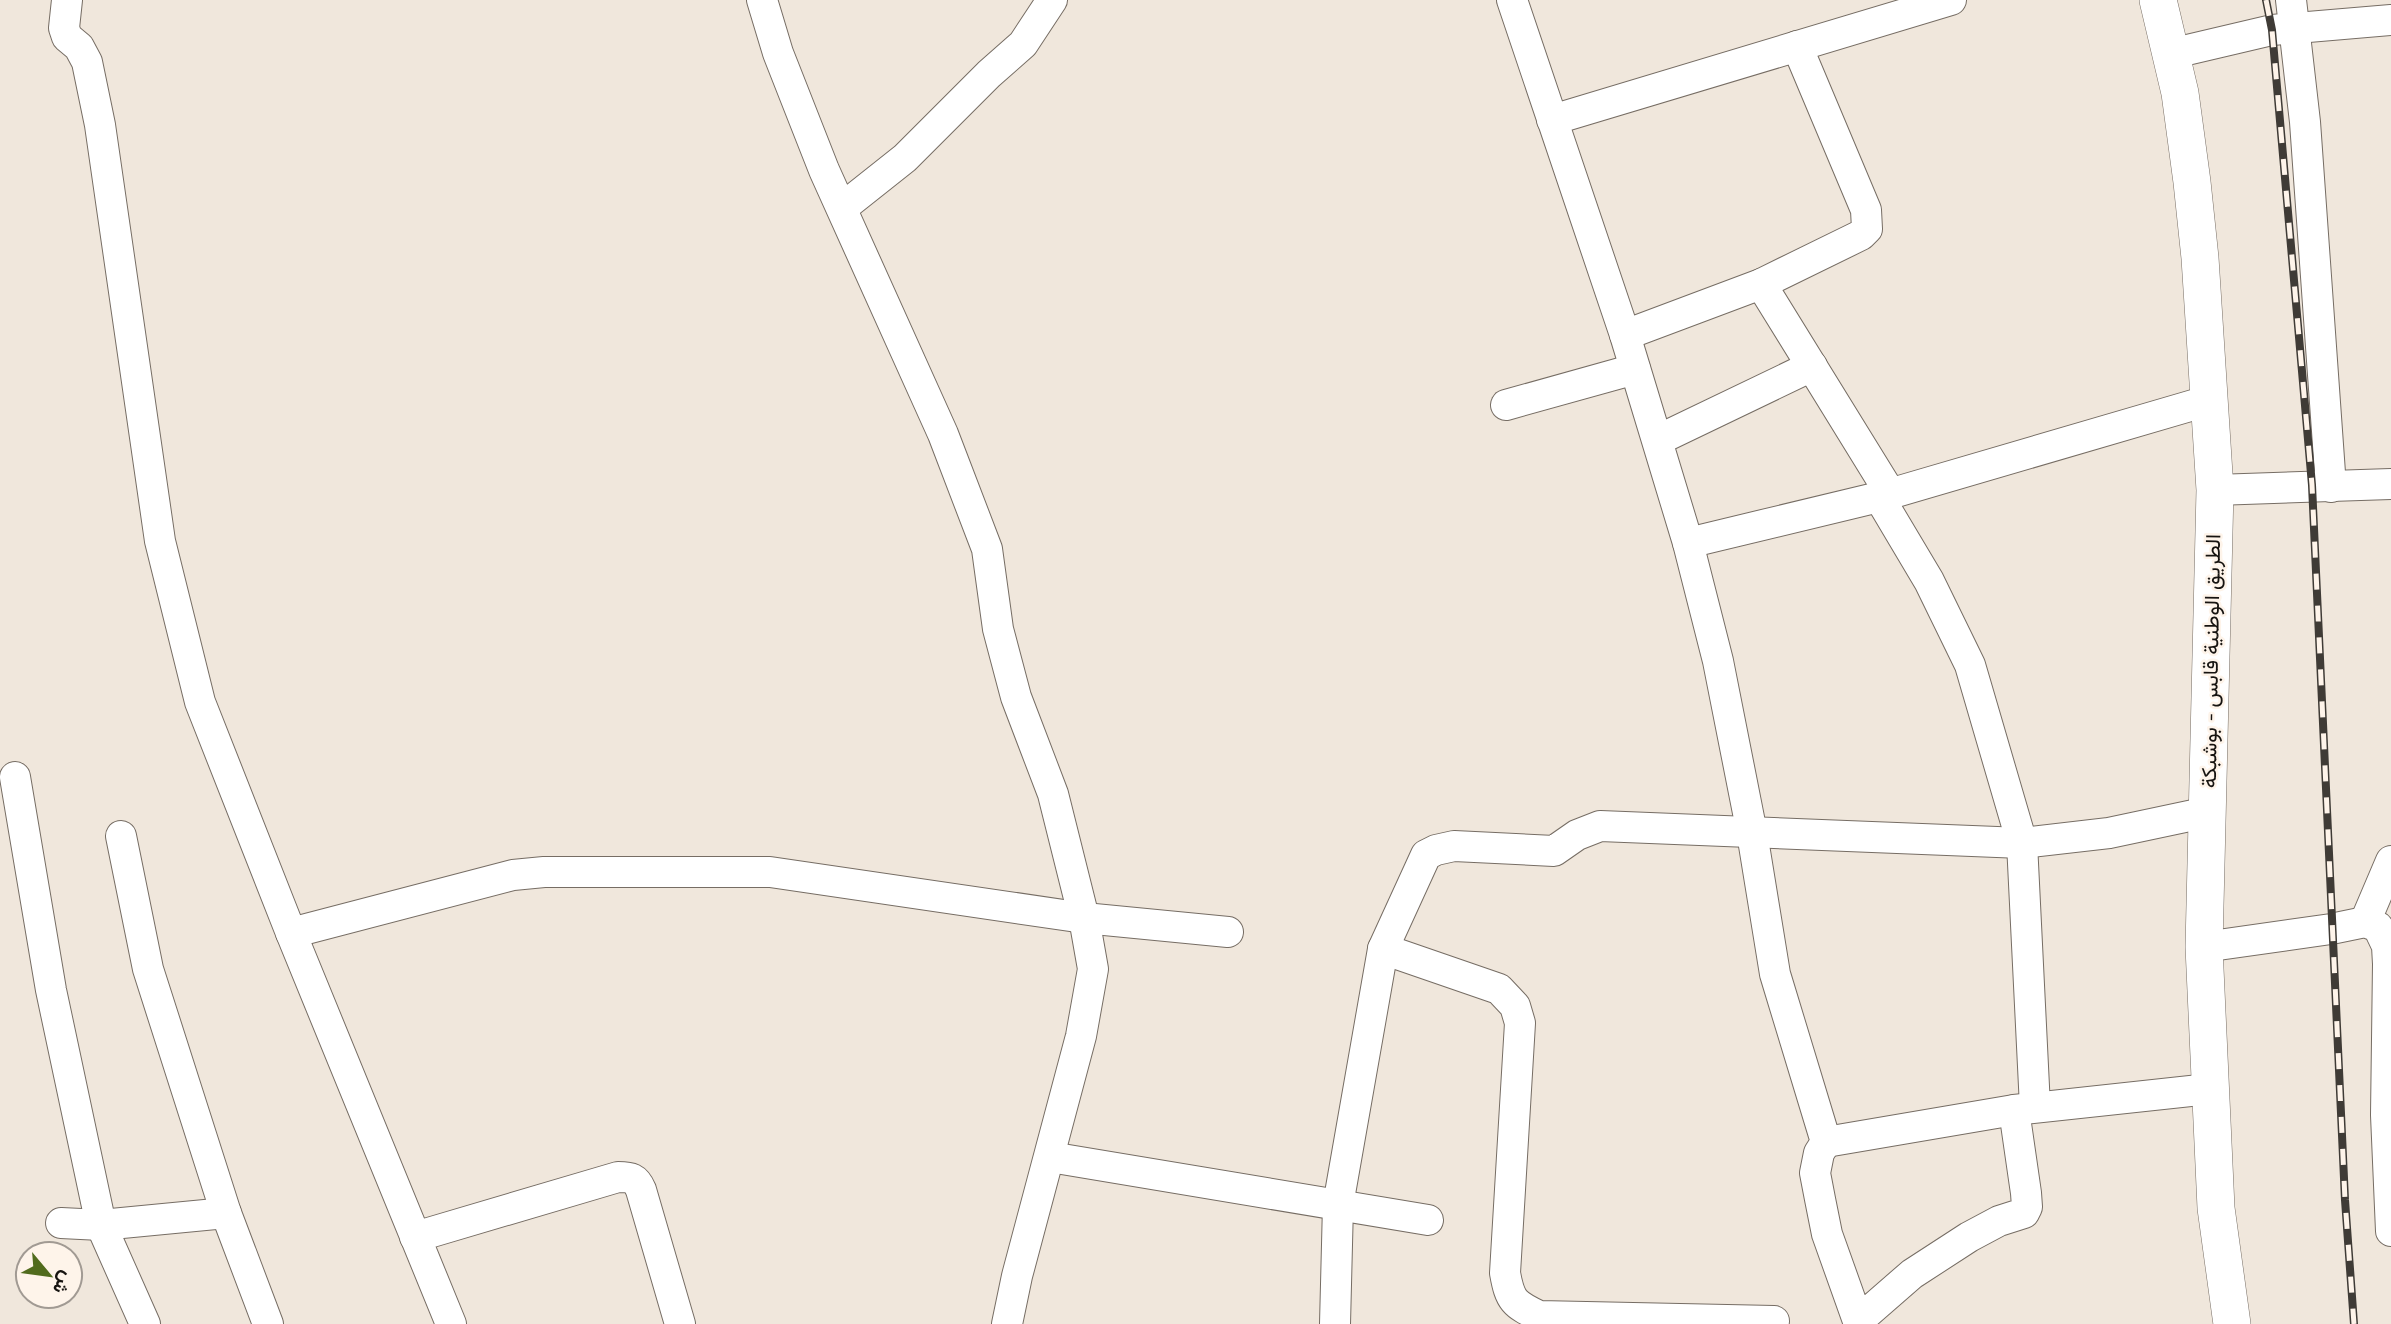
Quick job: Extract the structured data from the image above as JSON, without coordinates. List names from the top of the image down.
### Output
{
  "streets": {
    "main road": ["الطريق الوطنية قابس - بوشبكة"]
  },
  "north": "bottom right"
}
